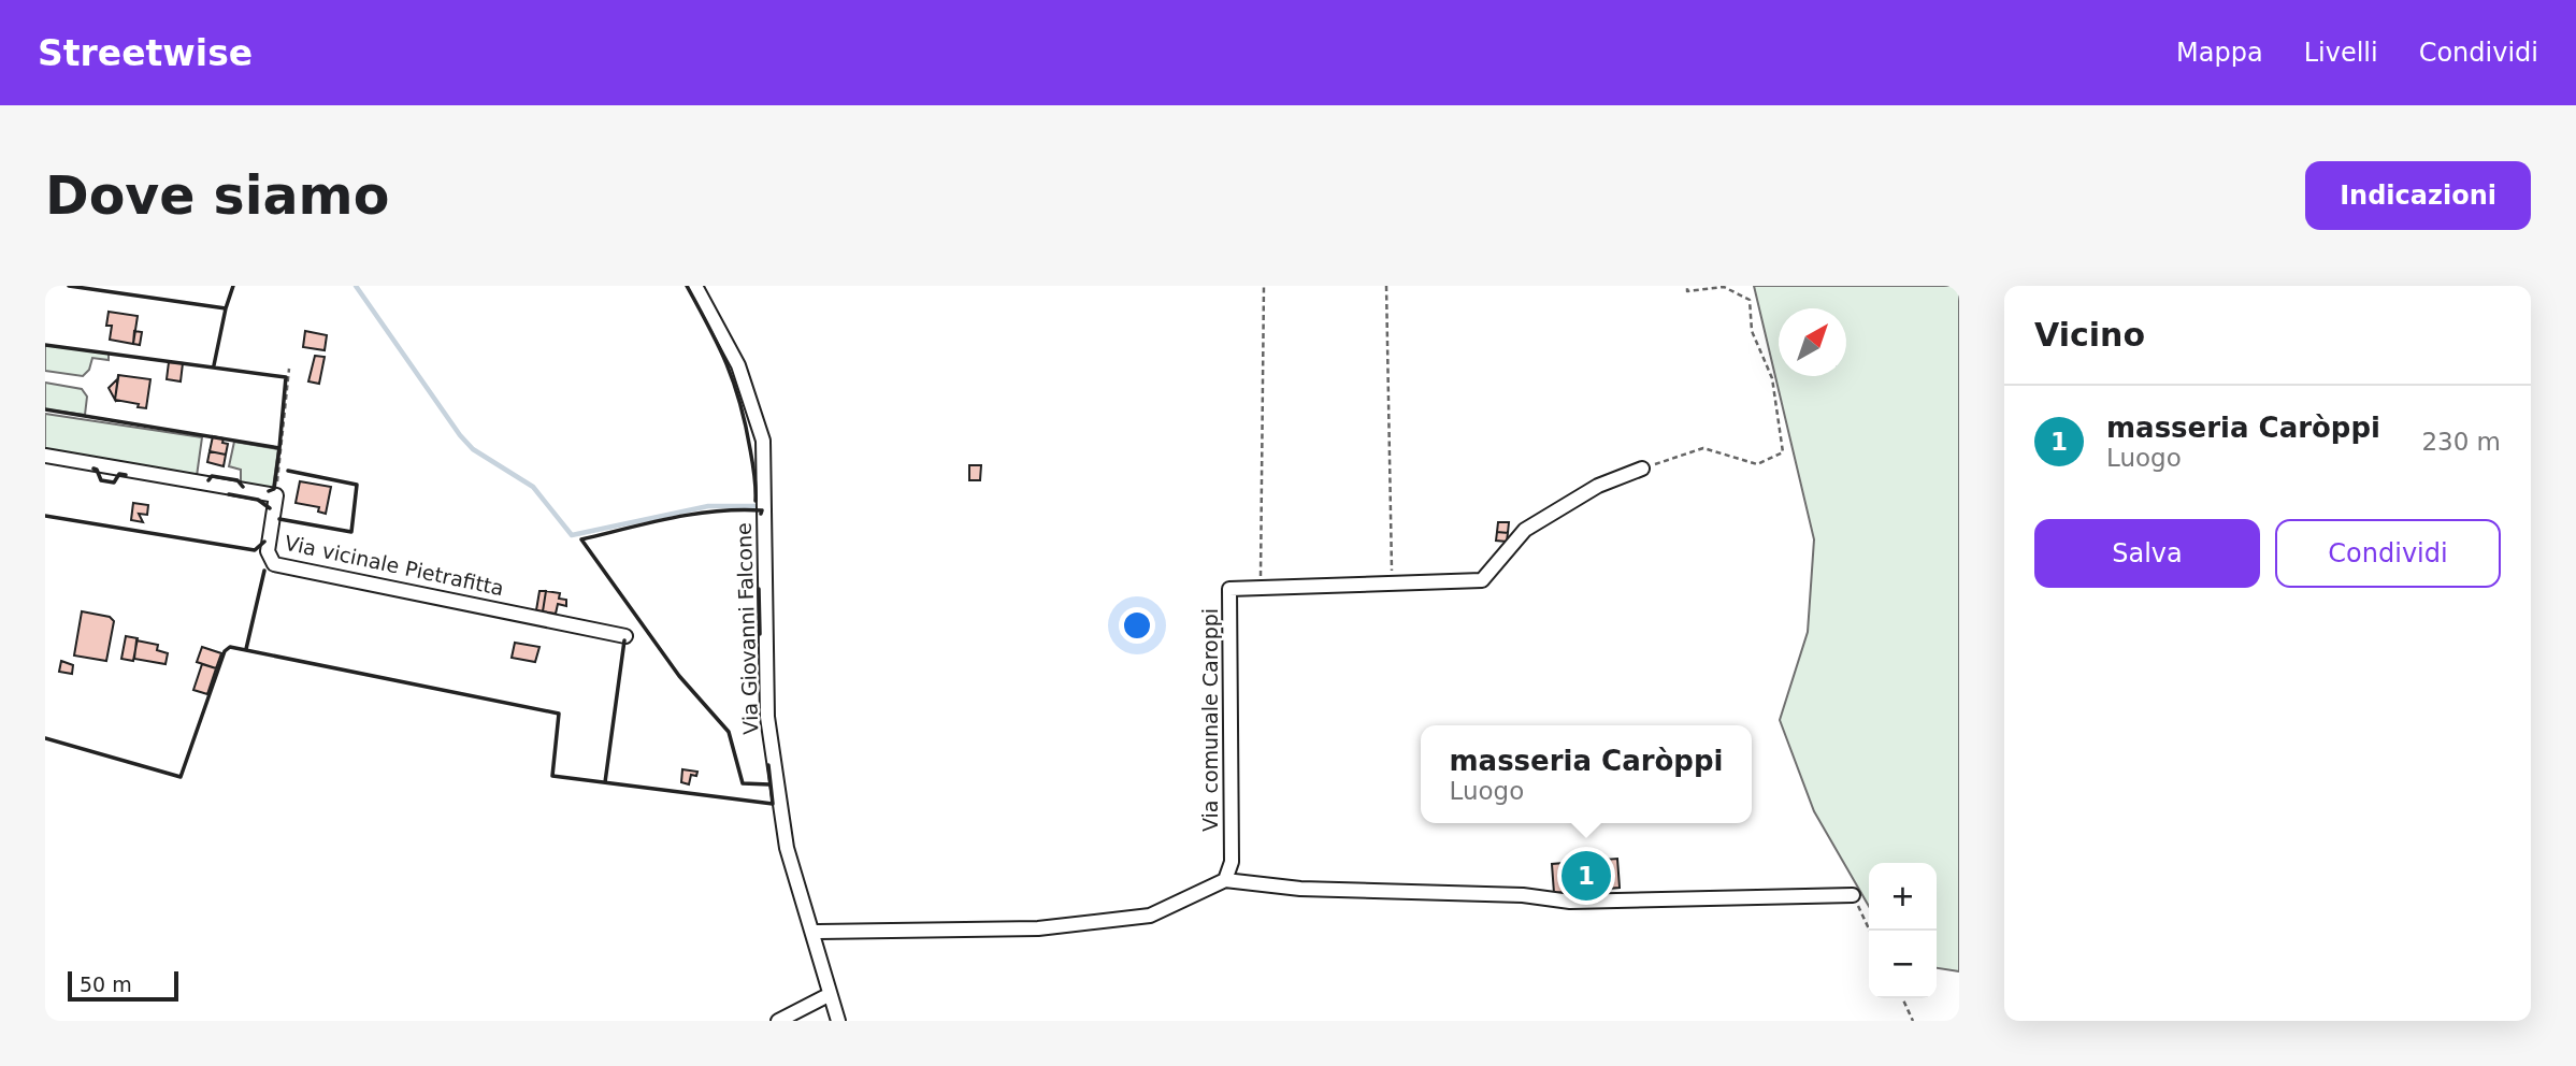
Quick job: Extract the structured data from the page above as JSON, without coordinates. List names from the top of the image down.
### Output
{
  "streets": {
    "street": ["Via vicinale Pietrafitta", "Via Giovanni Falcone", "Via comunale Caroppi"]
  },
  "scale_bar": "50 m",
  "north": "top right",
  "page": {
    "header": "Streetwise",
    "nav": ["Mappa", "Livelli", "Condividi"],
    "buttons": [
      "Indicazioni",
      ["Salva", "Condividi"]
    ],
    "title": "Dove siamo",
    "heading": "Vicino",
    "list": [
      {
        "mark": "1",
        "name": "masseria Caròppi",
        "note": "Luogo",
        "value": "230 m"
      }
    ],
    "popup": ["masseria Caròppi", "Luogo"],
    "pins": "1",
    "map_buttons": ["+", "−"],
    "scale": "50 m"
  }
}
